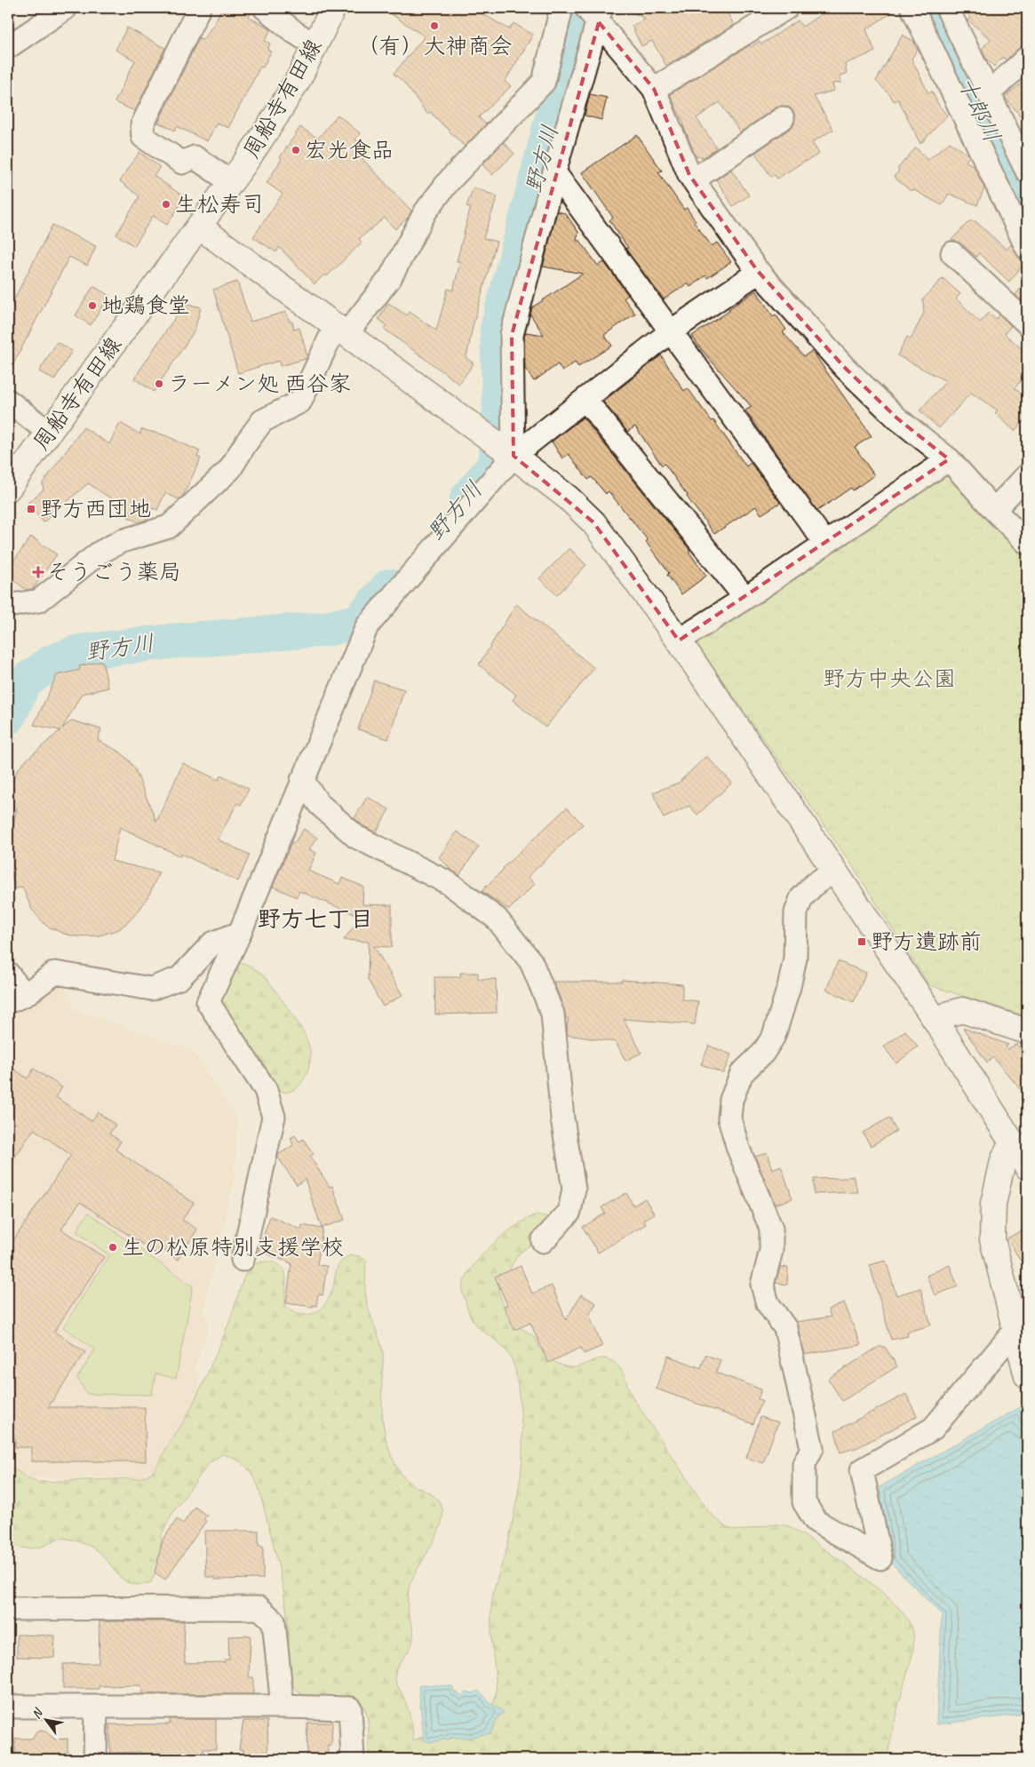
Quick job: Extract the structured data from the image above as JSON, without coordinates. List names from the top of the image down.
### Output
{
  "streets": {
    "street": ["周船寺有田線"]
  },
  "districts": ["野方七丁目"],
  "water": ["十郎川", "野方川"],
  "parks": ["野方中央公園"],
  "places": {
    "other": [
      "（有）大神商会",
      "宏光食品",
      "生松寿司",
      "地鶏食堂",
      "ラーメン処 西谷家",
      "生の松原特別支援学校"
    ],
    "transit": ["野方西団地", "野方遺跡前"],
    "health": ["そうごう薬局"]
  },
  "north": "top left"
}
